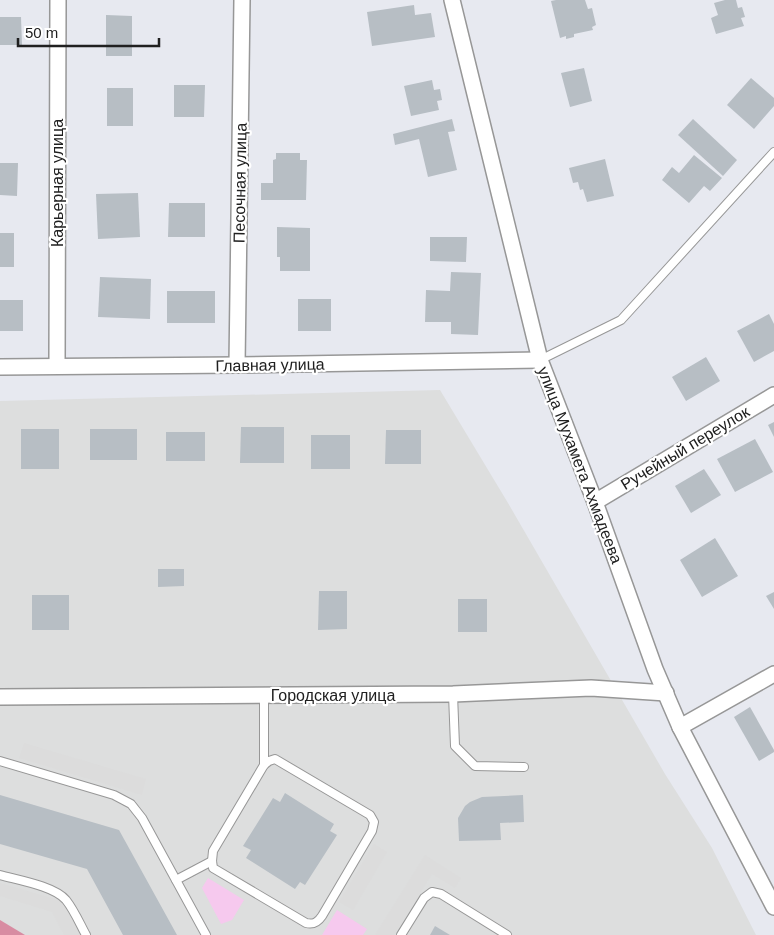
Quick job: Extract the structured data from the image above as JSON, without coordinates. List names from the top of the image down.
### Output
{
  "streets": {
    "street": [
      "Карьерная улица",
      "Песочная улица",
      "Главная улица",
      "Ручейный переулок",
      "улица Мухамета Ахмадеева",
      "Городская улица"
    ]
  },
  "crossings": [
    ["Карьерная улица", "Главная улица"],
    ["Песочная улица", "Главная улица"],
    ["Главная улица", "улица Мухамета Ахмадеева"],
    ["Ручейный переулок", "улица Мухамета Ахмадеева"],
    ["улица Мухамета Ахмадеева", "Городская улица"]
  ],
  "scale_bar": "50 m"
}
